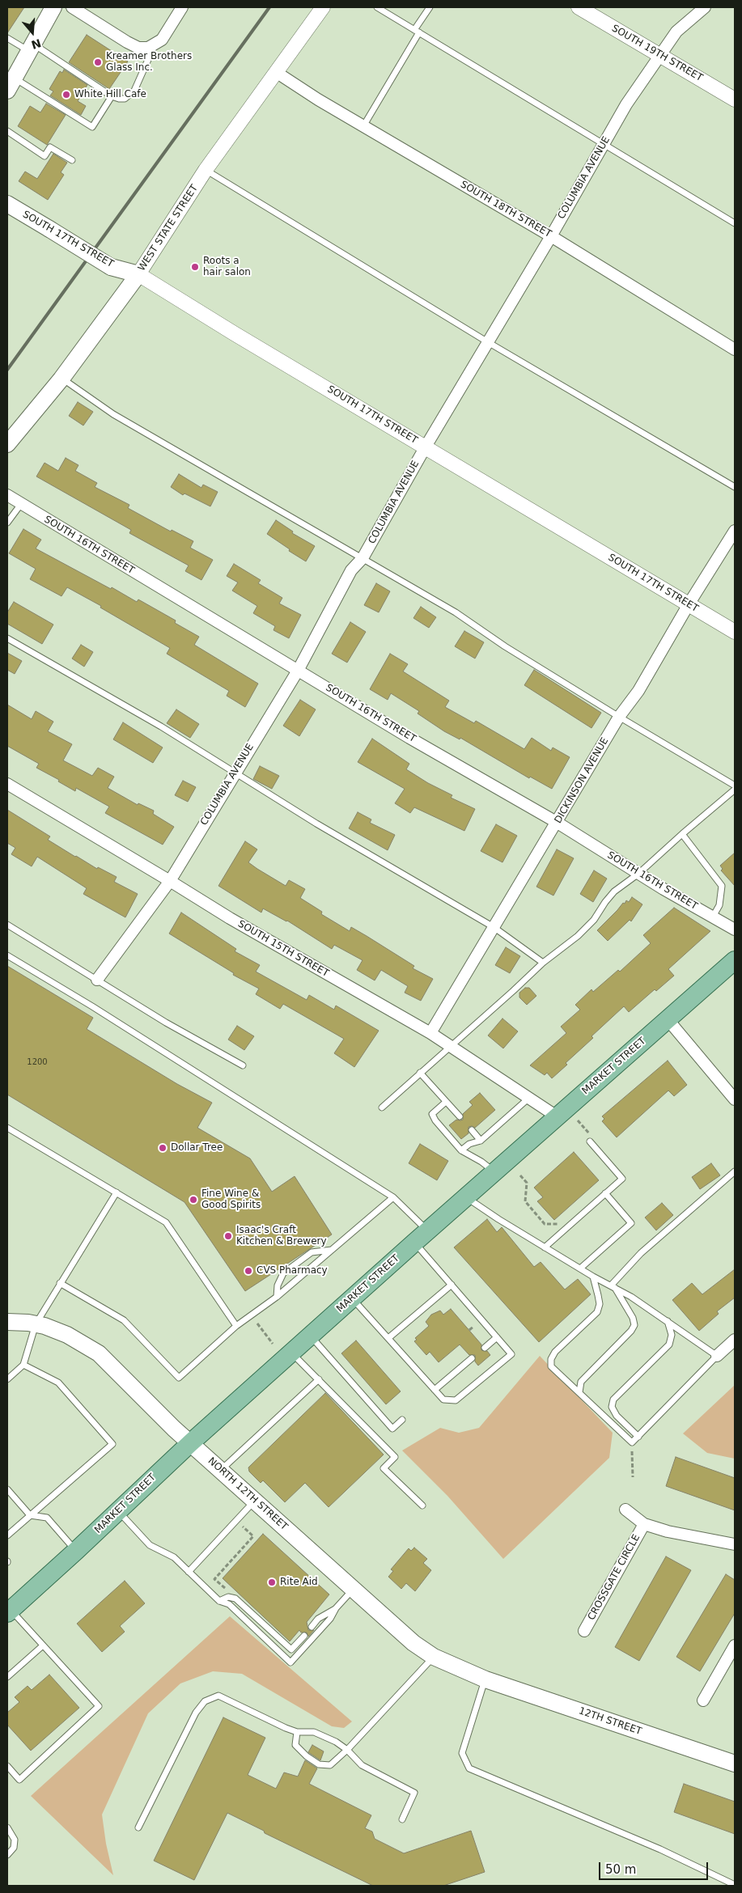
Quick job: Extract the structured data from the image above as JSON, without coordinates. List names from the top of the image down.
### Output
{
  "streets": {
    "main road": [
      "WEST STATE STREET",
      "SOUTH 17TH STREET",
      "MARKET STREET",
      "NORTH 12TH STREET",
      "12TH STREET"
    ],
    "street": [
      "SOUTH 19TH STREET",
      "COLUMBIA AVENUE",
      "SOUTH 18TH STREET",
      "SOUTH 16TH STREET",
      "DICKINSON AVENUE",
      "SOUTH 15TH STREET",
      "CROSSGATE CIRCLE"
    ]
  },
  "crossings": [
    ["SOUTH 19TH STREET", "COLUMBIA AVENUE"],
    ["COLUMBIA AVENUE", "SOUTH 18TH STREET"],
    ["COLUMBIA AVENUE", "SOUTH 17TH STREET"],
    ["COLUMBIA AVENUE", "SOUTH 16TH STREET"],
    ["COLUMBIA AVENUE", "SOUTH 15TH STREET"],
    ["SOUTH 18TH STREET", "WEST STATE STREET"],
    ["WEST STATE STREET", "SOUTH 17TH STREET"],
    ["SOUTH 17TH STREET", "DICKINSON AVENUE"],
    ["SOUTH 16TH STREET", "DICKINSON AVENUE"],
    ["DICKINSON AVENUE", "SOUTH 15TH STREET"],
    ["SOUTH 15TH STREET", "MARKET STREET"],
    ["MARKET STREET", "NORTH 12TH STREET"],
    ["NORTH 12TH STREET", "12TH STREET"]
  ],
  "places": [
    "Kreamer Brothers Glass Inc.",
    "White Hill Cafe",
    "Roots a hair salon",
    "Dollar Tree",
    "Fine Wine & Good Spirits",
    "Isaac's Craft Kitchen & Brewery",
    "CVS Pharmacy",
    "Rite Aid"
  ],
  "house_numbers": ["1200"],
  "scale_bar": "50 m",
  "north": "bottom"
}
